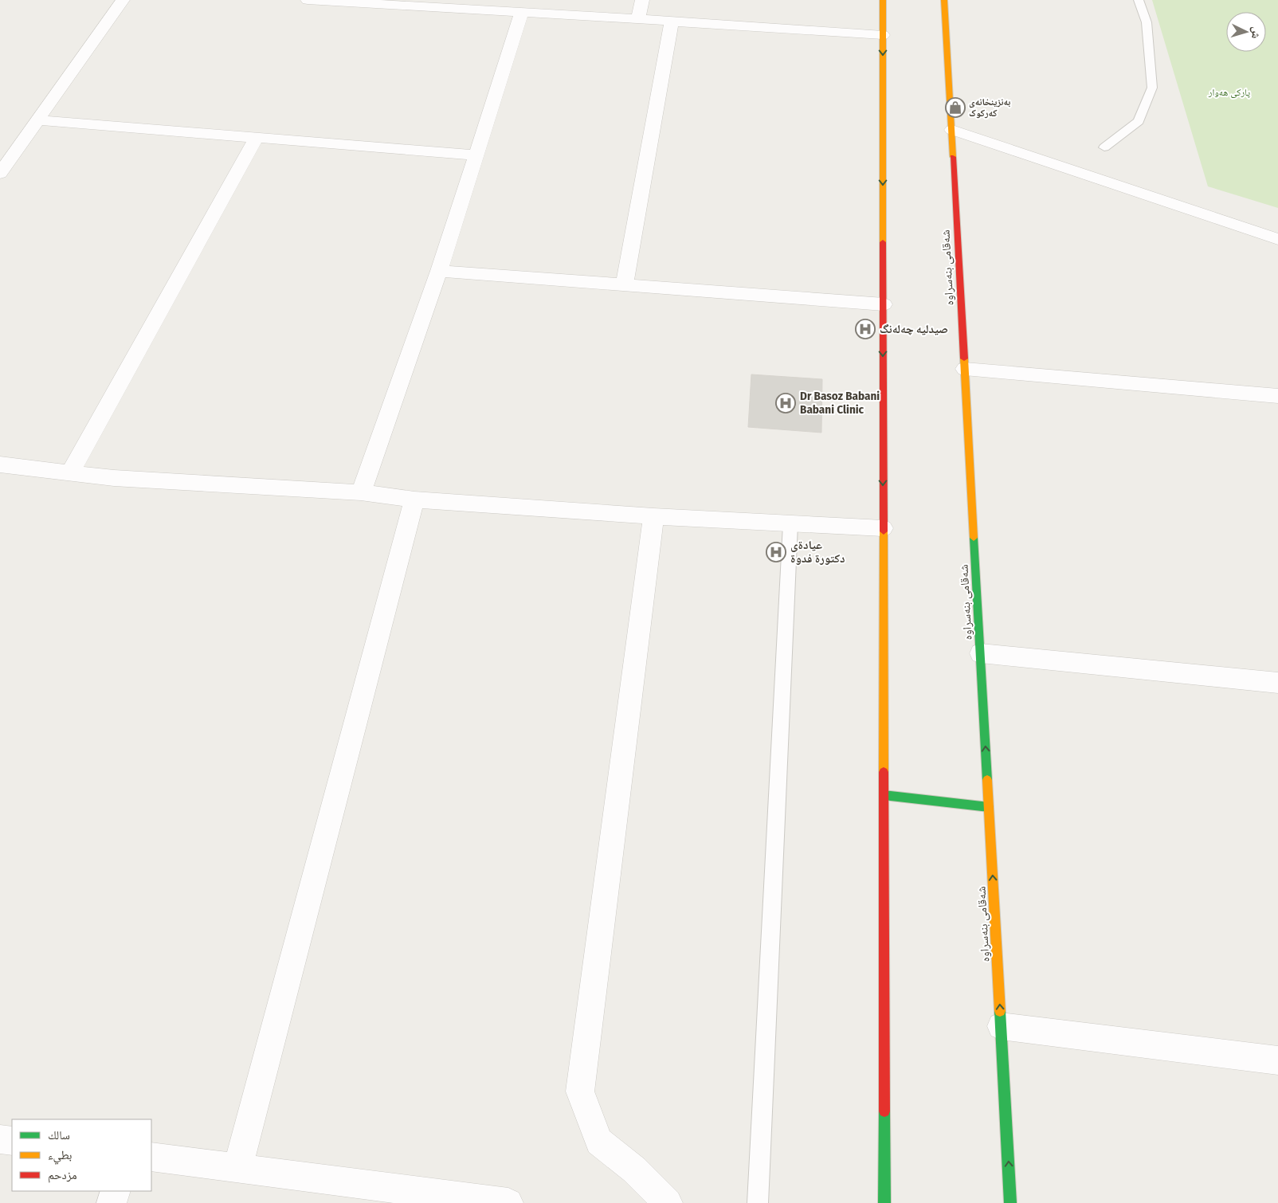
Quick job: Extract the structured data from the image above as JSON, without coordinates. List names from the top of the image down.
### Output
{
  "streets": {
    "main road": ["شەقامی بنەسراوە"]
  },
  "one_way": ["شەقامی بنەسراوە"],
  "parks": ["پارکی هەوار"],
  "places": {
    "shop": ["بەنزینخانەی کەرکوک"],
    "hospital": ["صیدلیە چەلەنگ", "Dr Basoz Babani Babani Clinic", "عيادةی دكتورة فدوة"]
  },
  "legend": ["سالك", "بطيء", "مزدحم"],
  "north": "right"
}
